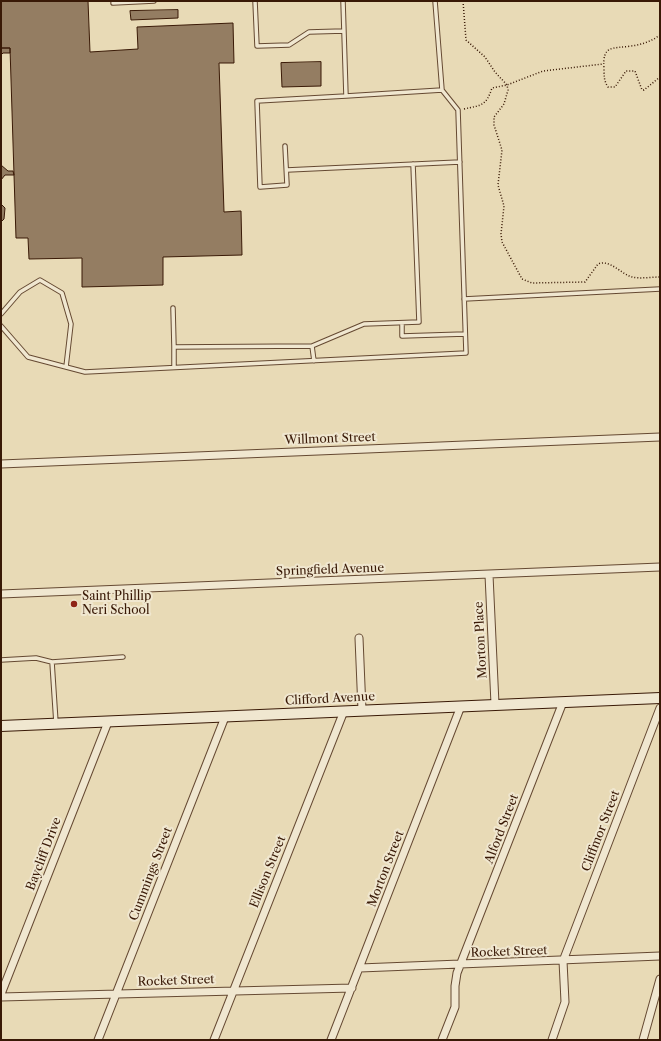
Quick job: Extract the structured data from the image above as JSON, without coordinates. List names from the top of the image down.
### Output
{
  "streets": {
    "main road": ["Clifford Avenue"],
    "street": [
      "Willmont Street",
      "Springfield Avenue",
      "Morton Place",
      "Alford Street",
      "Cliffmor Street",
      "Baycliff Drive",
      "Morton Street",
      "Ellison Street",
      "Cummings Street",
      "Rocket Street"
    ]
  },
  "crossings": [
    ["Springfield Avenue", "Morton Place"],
    ["Morton Place", "Clifford Avenue"],
    ["Clifford Avenue", "Alford Street"],
    ["Clifford Avenue", "Baycliff Drive"],
    ["Clifford Avenue", "Morton Street"],
    ["Clifford Avenue", "Ellison Street"],
    ["Clifford Avenue", "Cummings Street"],
    ["Alford Street", "Rocket Street"],
    ["Cliffmor Street", "Rocket Street"],
    ["Baycliff Drive", "Rocket Street"],
    ["Morton Street", "Rocket Street"],
    ["Ellison Street", "Rocket Street"],
    ["Cummings Street", "Rocket Street"]
  ],
  "places": ["Saint Phillip Neri School"]
}
